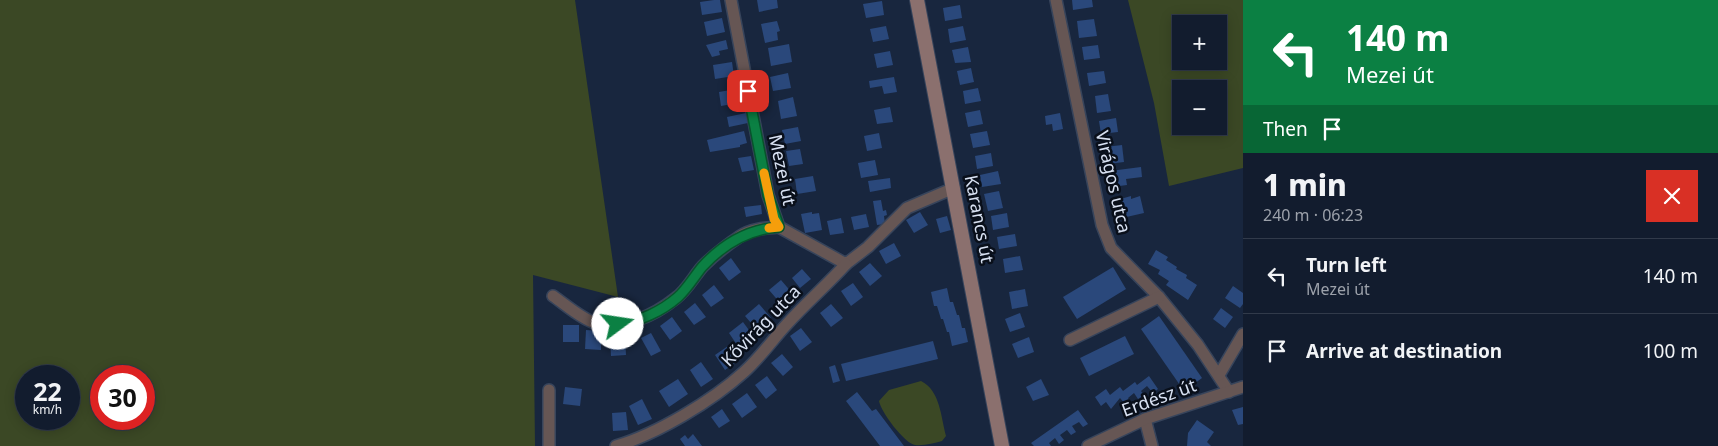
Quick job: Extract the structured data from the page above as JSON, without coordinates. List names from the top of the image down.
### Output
{
  "streets": {
    "main road": ["Karancs út"],
    "street": [
      "Mezei út",
      "Virágos utca",
      "Kővirág utca",
      "Erdész út"
    ]
  },
  "crossings": [
    ["Mezei út", "Kővirág utca"],
    ["Virágos utca", "Erdész út"]
  ],
  "page": {
    "turn": ["140 m", "Mezei út"],
    "map_buttons": ["+", "−"],
    "then": "Then",
    "heading": ["1 min", "240 m · 06:23"],
    "list": [
      {
        "name": "Turn left",
        "note": "Mezei út",
        "value": "140 m"
      },
      {
        "name": "Arrive at destination",
        "value": "100 m"
      }
    ],
    "speed": "22 km/h",
    "limit": "30"
  }
}
